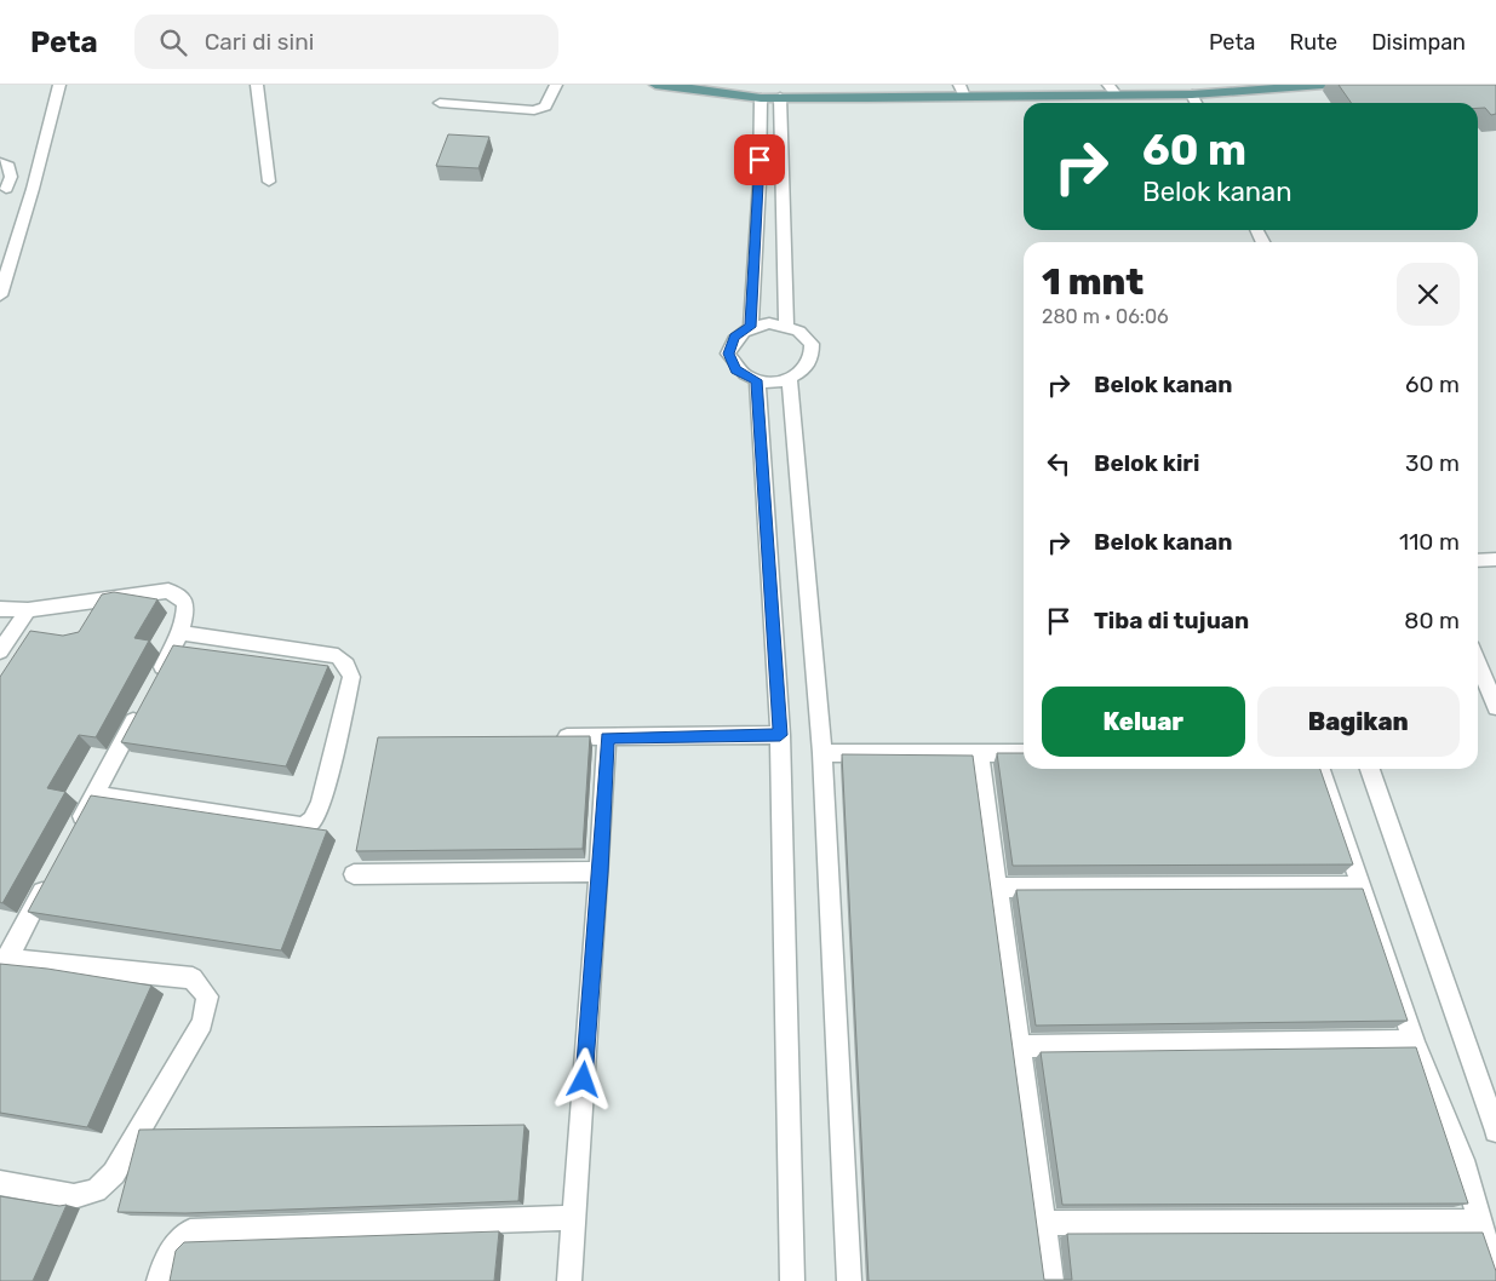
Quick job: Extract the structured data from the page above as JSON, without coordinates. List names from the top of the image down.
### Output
{
  "page": {
    "header": "Peta",
    "search": "Cari di sini",
    "nav": ["Peta", "Rute", "Disimpan"],
    "turn": ["60 m", "Belok kanan"],
    "heading": ["1 mnt", "280 m · 06:06"],
    "list": [
      {
        "name": "Belok kanan",
        "value": "60 m"
      },
      {
        "name": "Belok kiri",
        "value": "30 m"
      },
      {
        "name": "Belok kanan",
        "value": "110 m"
      },
      {
        "name": "Tiba di tujuan",
        "value": "80 m"
      }
    ],
    "buttons": ["Keluar", "Bagikan"]
  }
}
